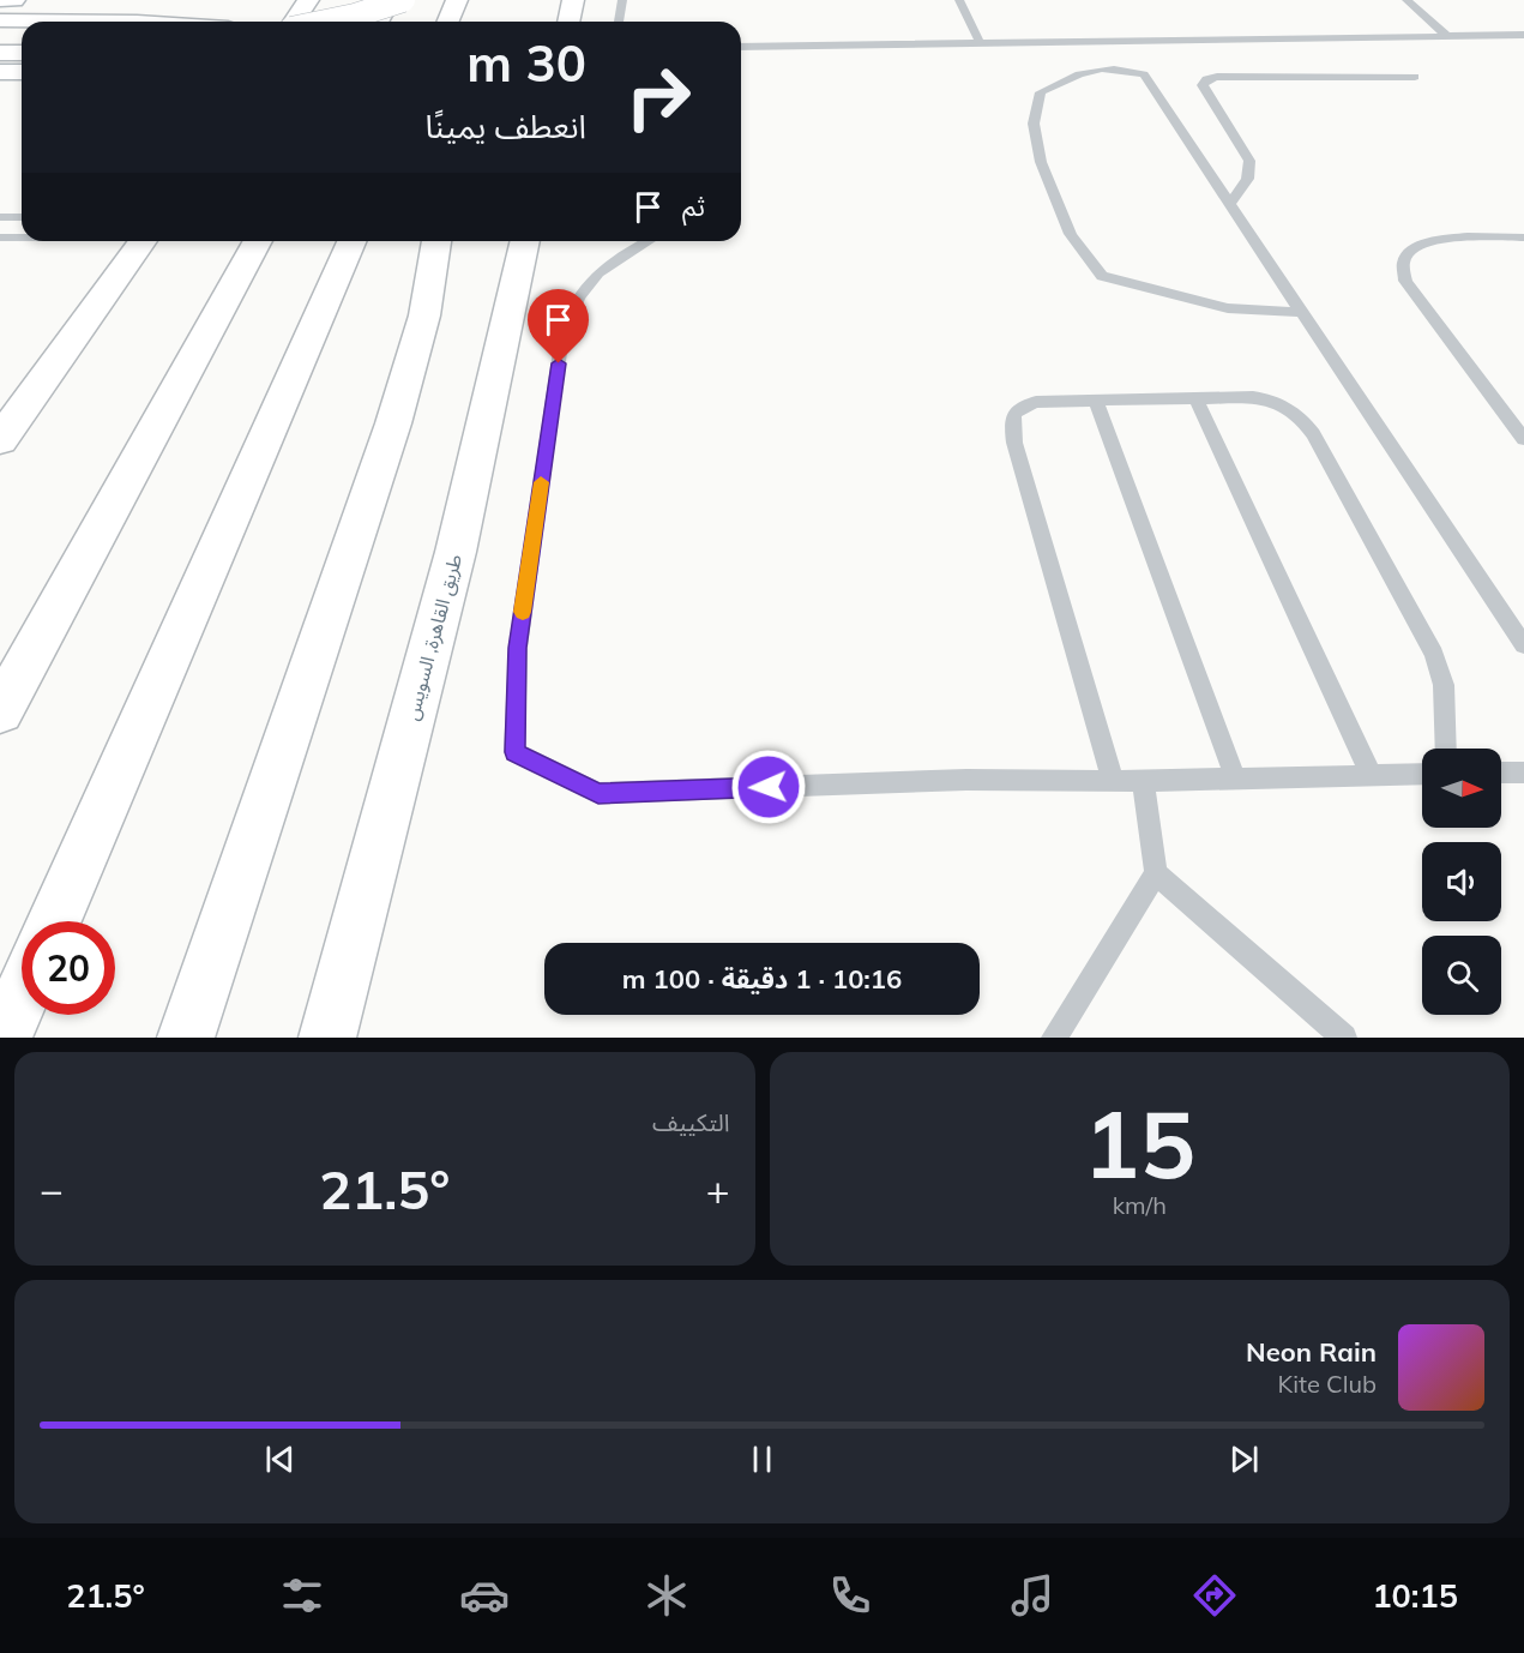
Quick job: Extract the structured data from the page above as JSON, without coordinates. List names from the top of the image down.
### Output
{
  "streets": {
    "main road": ["طريق القاهرة, السويس"]
  },
  "north": "right",
  "page": {
    "turn": ["30 m", "انعطف يمينًا"],
    "then": "ثم",
    "limit": "20",
    "trip": "10:16 · 1 دقيقة · 100 m",
    "tile": [
      ["15", "km/h"],
      "التكييف"
    ],
    "heat": ["−", "21.5°", "+"],
    "song": ["Neon Rain", "Kite Club"],
    "tabs": ["10:15", "21.5°"]
  }
}
